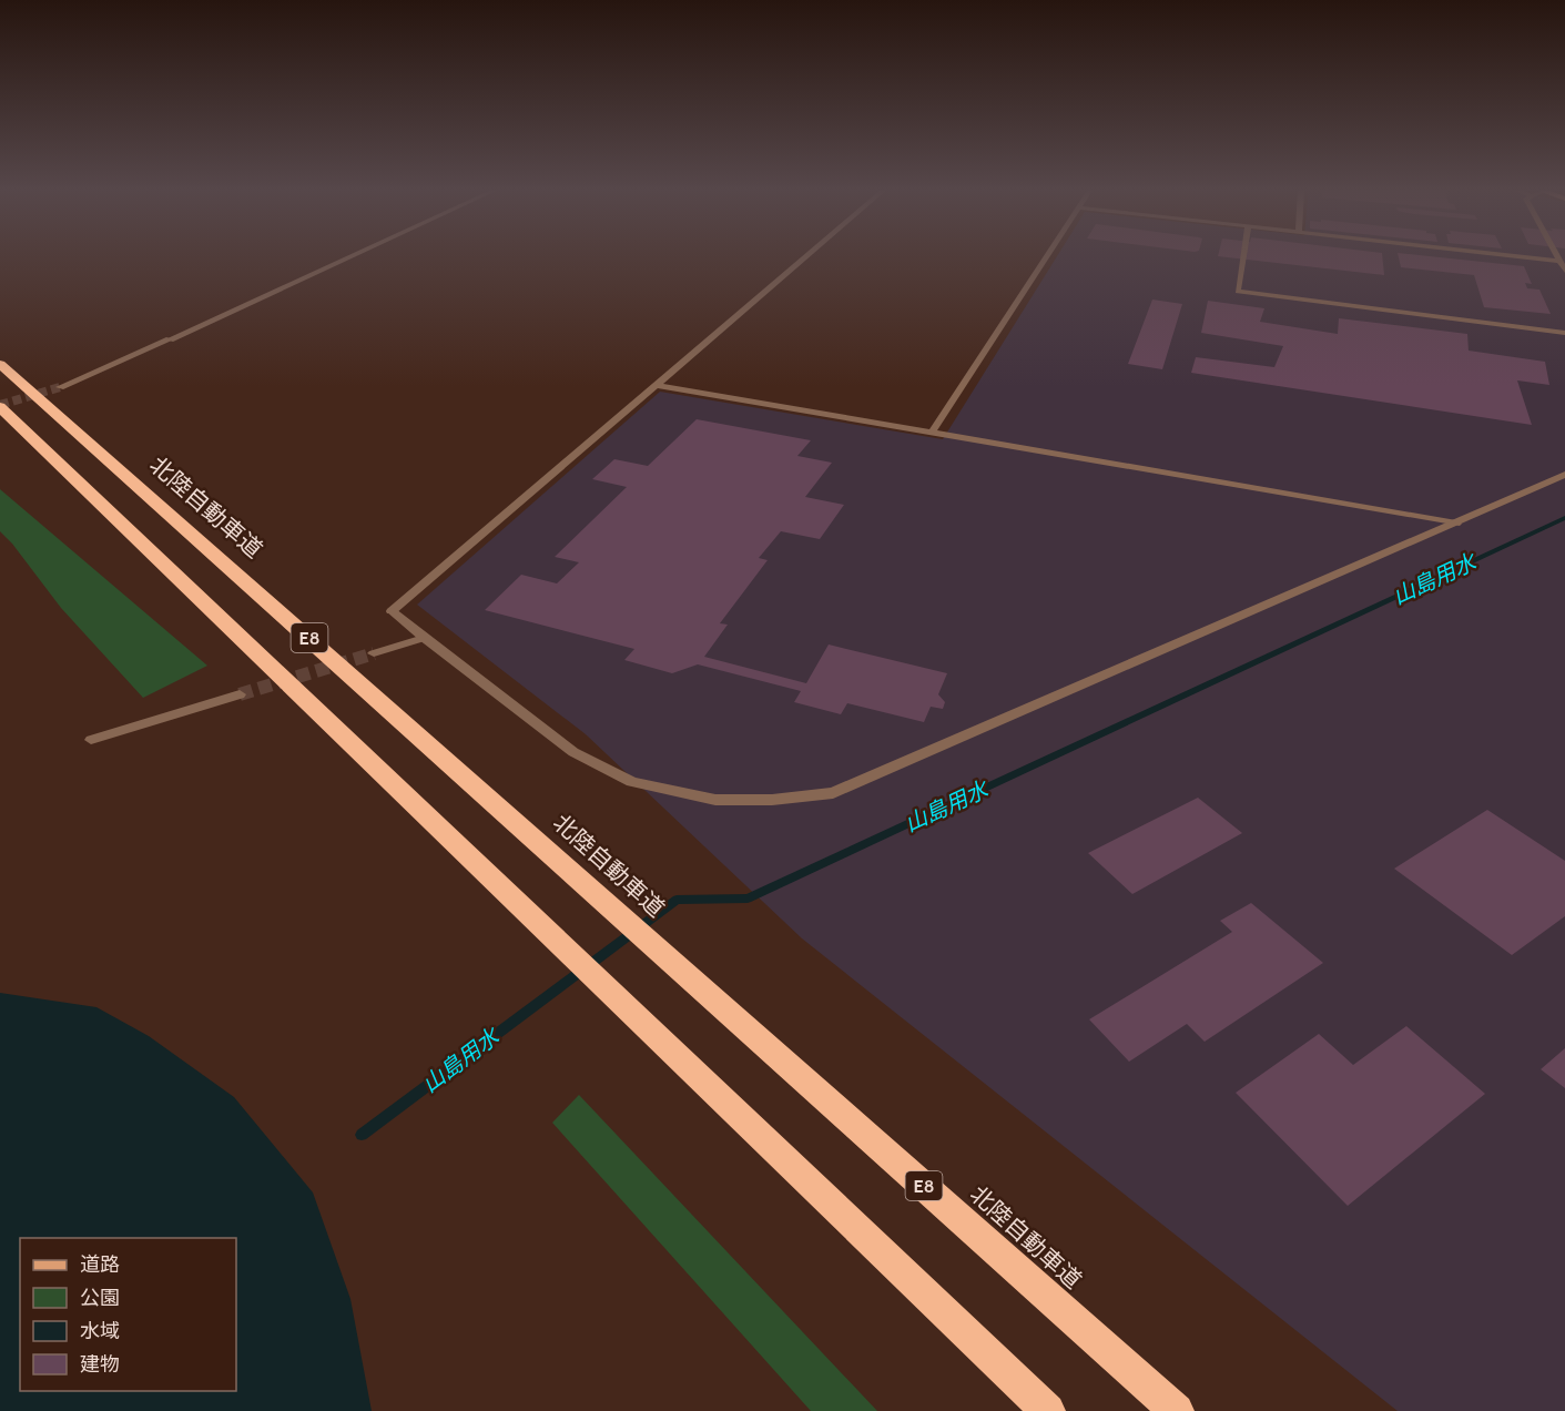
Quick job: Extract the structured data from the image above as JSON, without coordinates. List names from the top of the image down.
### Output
{
  "streets": {
    "highway": ["北陸自動車道", "E8"]
  },
  "water": ["山島用水"],
  "legend": [
    "道路",
    "公園",
    "水域",
    "建物"
  ]
}
